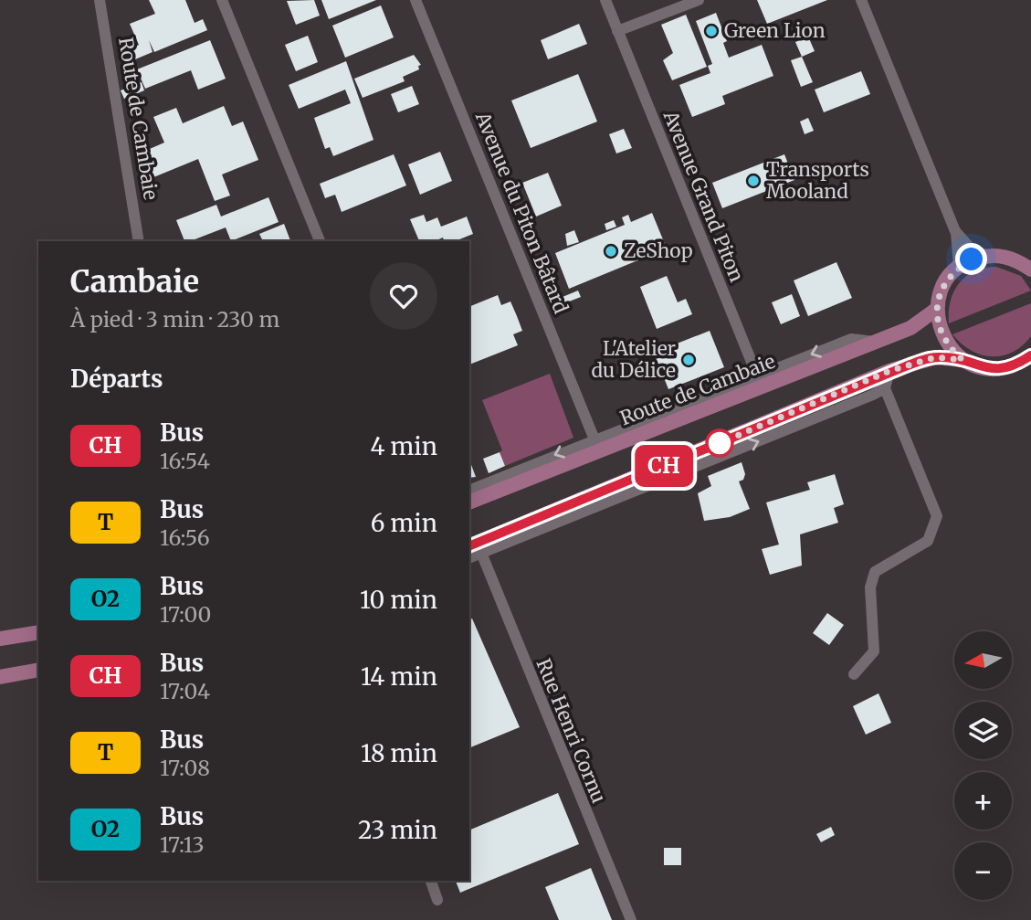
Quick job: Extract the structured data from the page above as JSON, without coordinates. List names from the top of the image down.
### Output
{
  "streets": {
    "main road": ["Route de Cambaie"],
    "street": ["Avenue Grand Piton", "Avenue du Piton Bâtard", "Rue Henri Cornu"]
  },
  "places": [
    "Green Lion",
    "Transports Mooland",
    "ZeShop",
    "L'Atelier du Délice"
  ],
  "lines": ["bus line CH"],
  "north": "left",
  "page": {
    "on_map": "CH",
    "heading": [
      ["Cambaie", "À pied · 3 min · 230 m"],
      "Départs"
    ],
    "list": [
      {
        "mark": "CH",
        "name": "Bus",
        "note": "16:54",
        "value": "4 min"
      },
      {
        "mark": "T",
        "name": "Bus",
        "note": "16:56",
        "value": "6 min"
      },
      {
        "mark": "O2",
        "name": "Bus",
        "note": "17:00",
        "value": "10 min"
      },
      {
        "mark": "CH",
        "name": "Bus",
        "note": "17:04",
        "value": "14 min"
      },
      {
        "mark": "T",
        "name": "Bus",
        "note": "17:08",
        "value": "18 min"
      },
      {
        "mark": "O2",
        "name": "Bus",
        "note": "17:13",
        "value": "23 min"
      }
    ],
    "map_buttons": ["+", "−"]
  }
}
